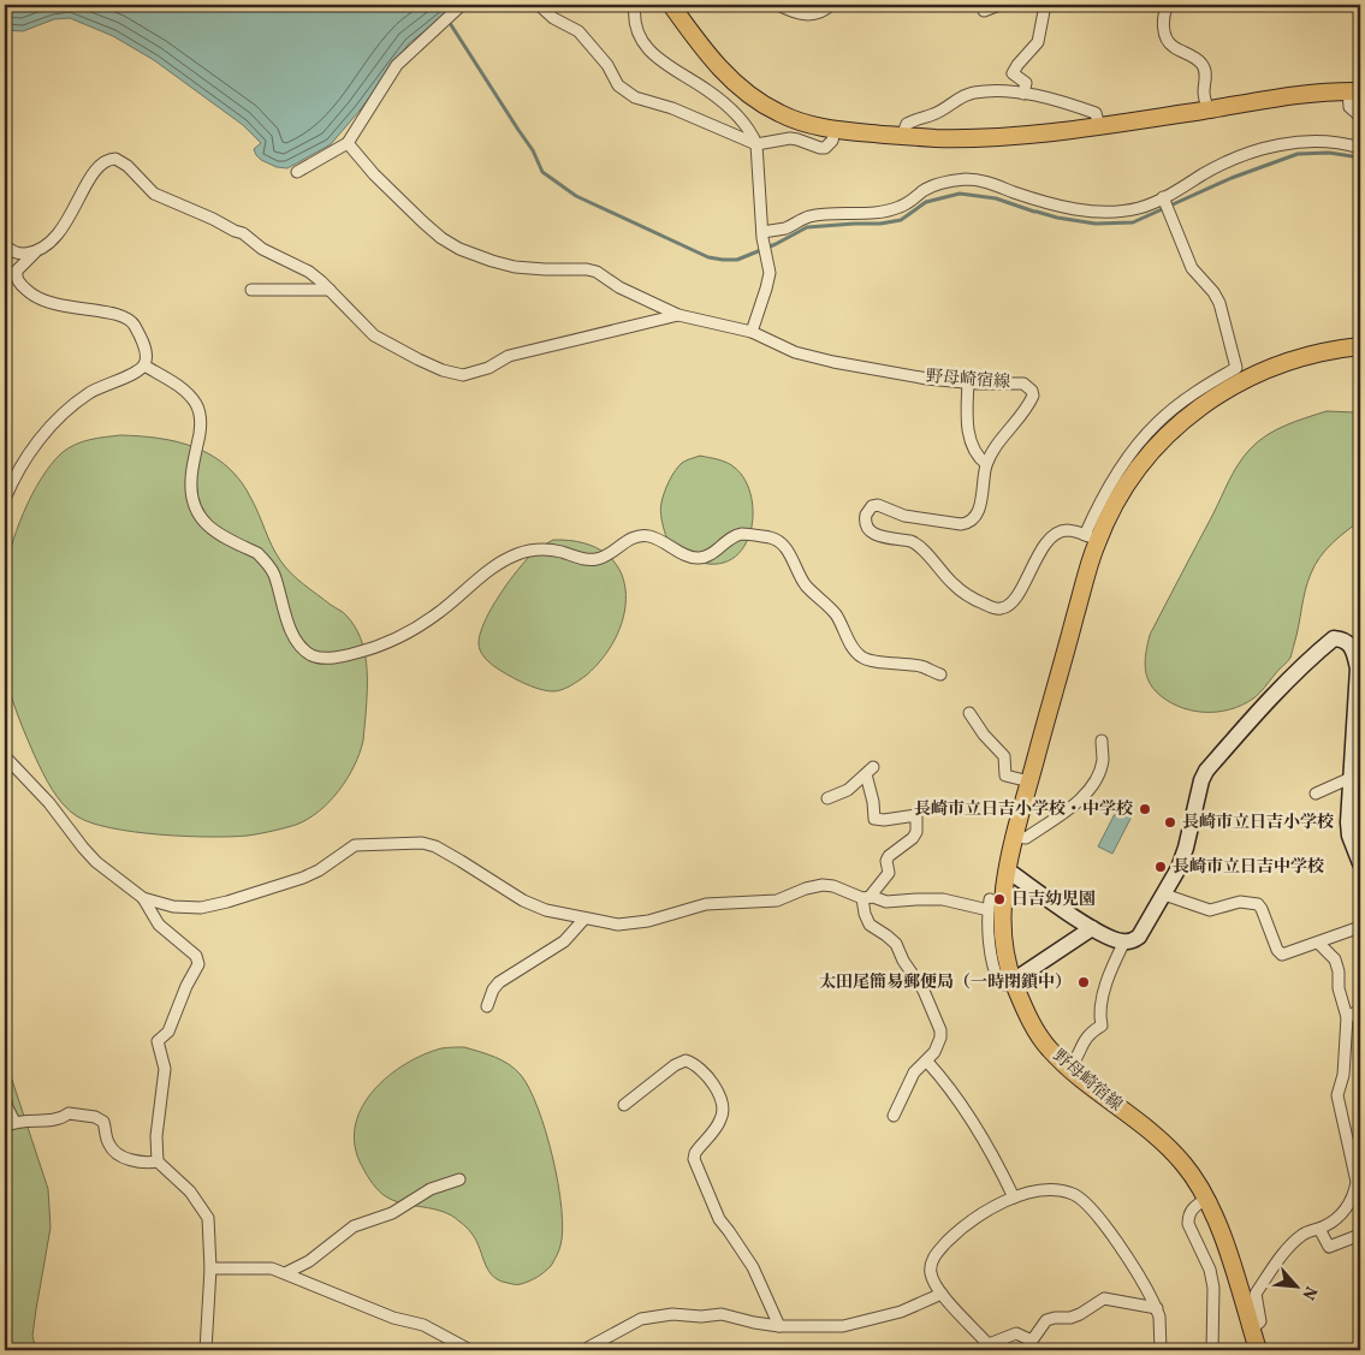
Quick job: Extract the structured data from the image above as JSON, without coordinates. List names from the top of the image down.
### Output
{
  "streets": {
    "main road": ["野母崎宿線"]
  },
  "places": [
    "長崎市立日吉小学校・中学校",
    "長崎市立日吉小学校",
    "長崎市立日吉中学校",
    "日吉幼児園",
    "太田尾簡易郵便局（一時閉鎖中）"
  ],
  "north": "bottom right"
}
